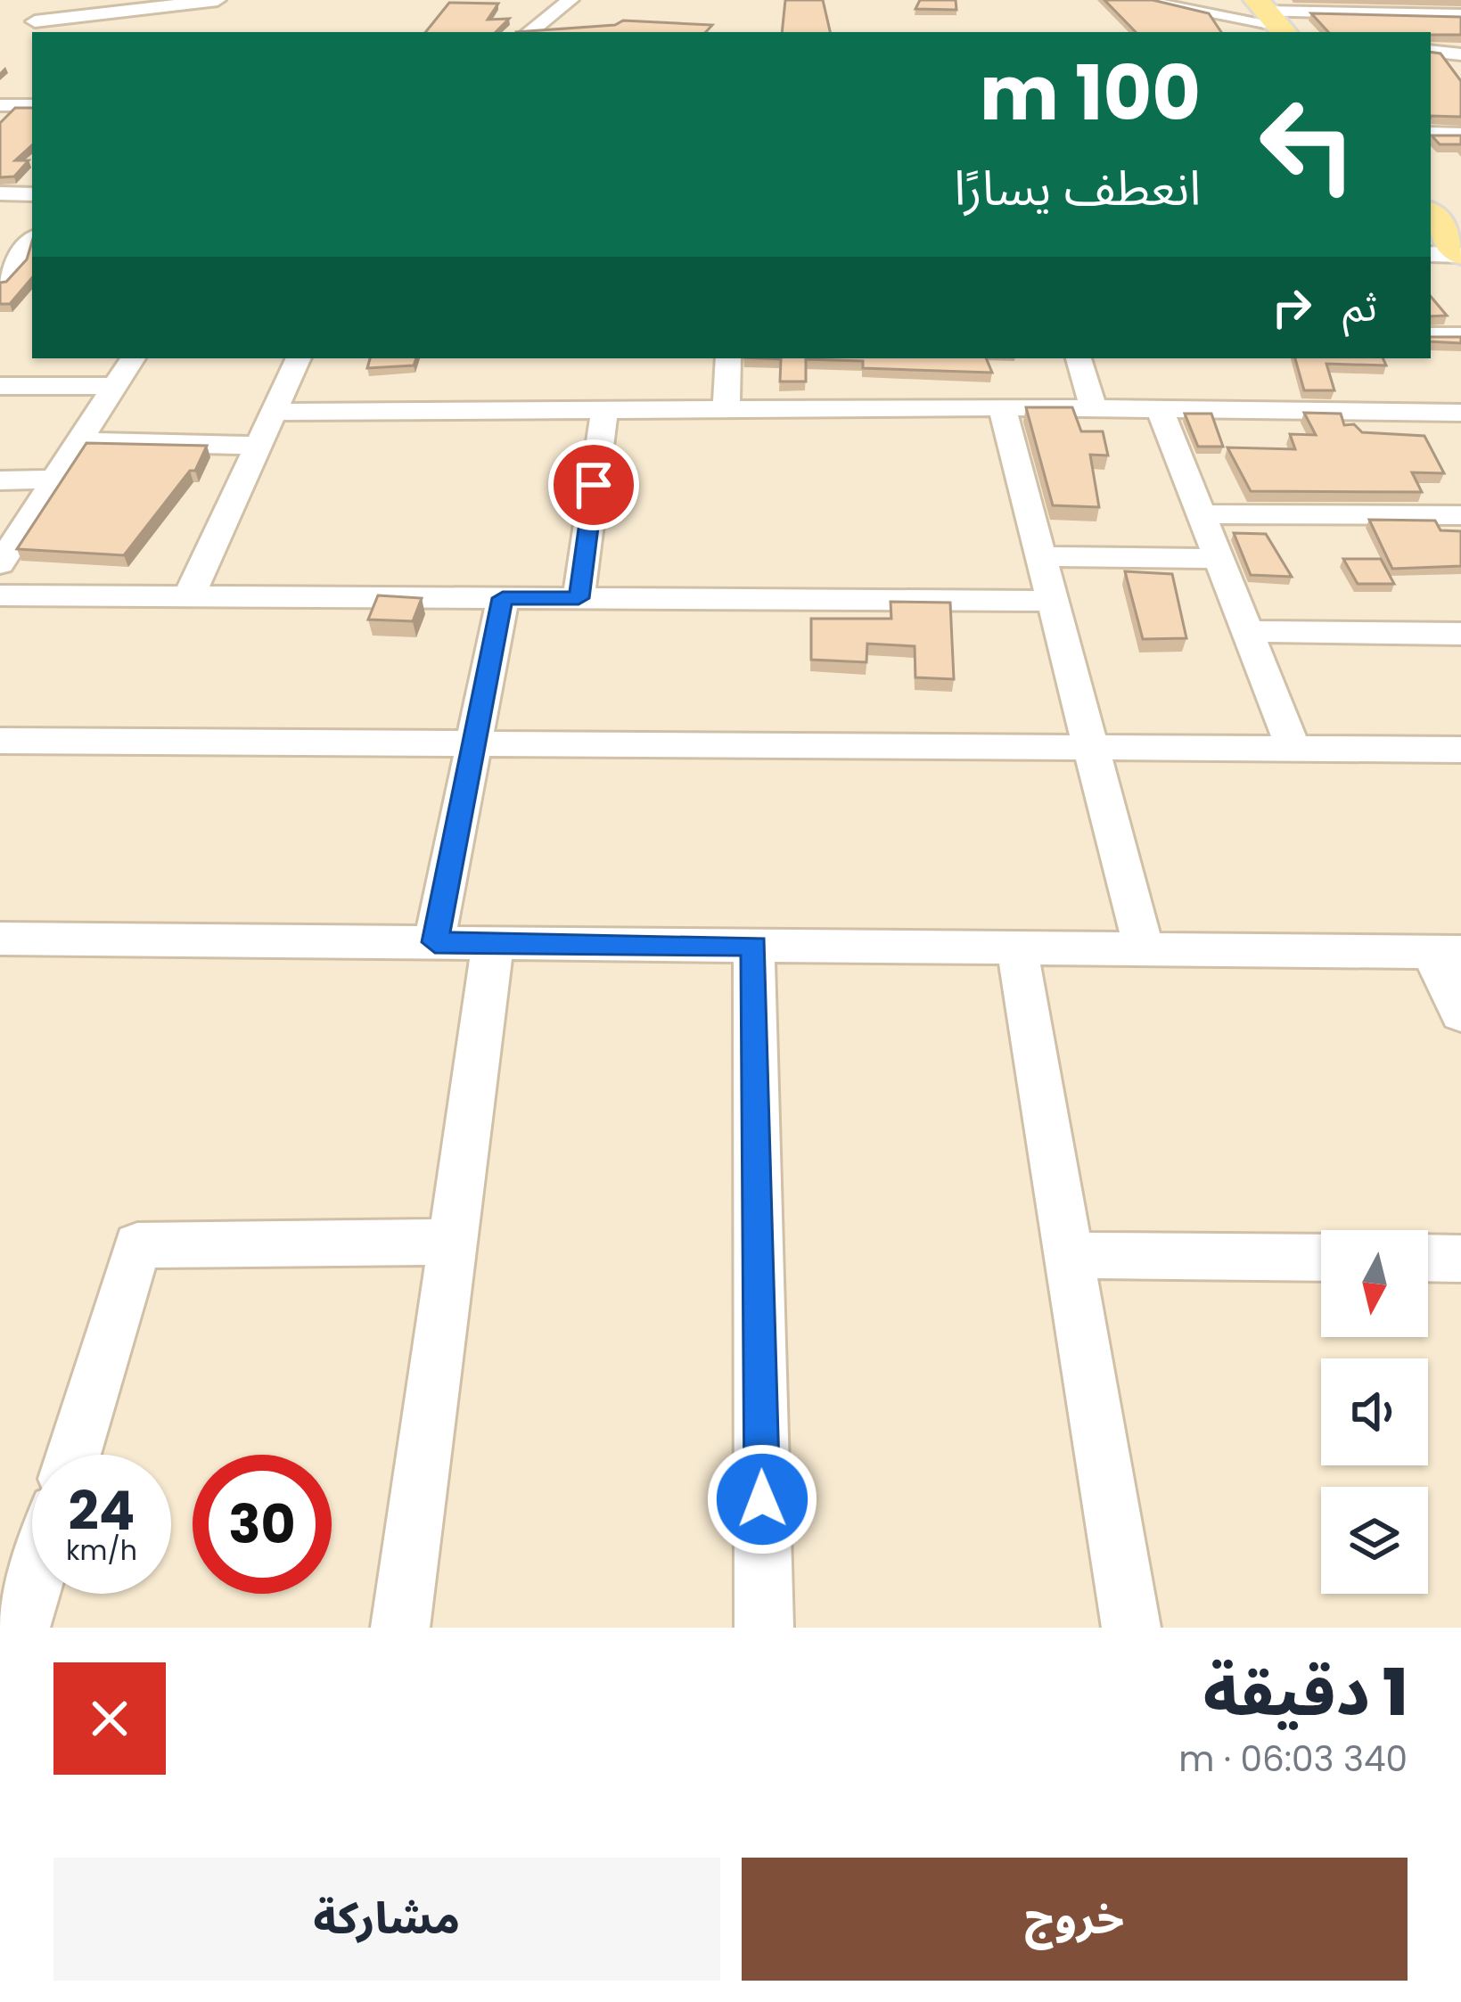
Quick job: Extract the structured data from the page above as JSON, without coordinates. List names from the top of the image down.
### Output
{
  "north": "bottom",
  "page": {
    "turn": ["100 m", "انعطف يسارًا"],
    "then": "ثم",
    "speed": "24 km/h",
    "limit": "30",
    "heading": ["1 دقيقة", "340 m · 06:03"],
    "buttons": ["خروج", "مشاركة"]
  }
}
